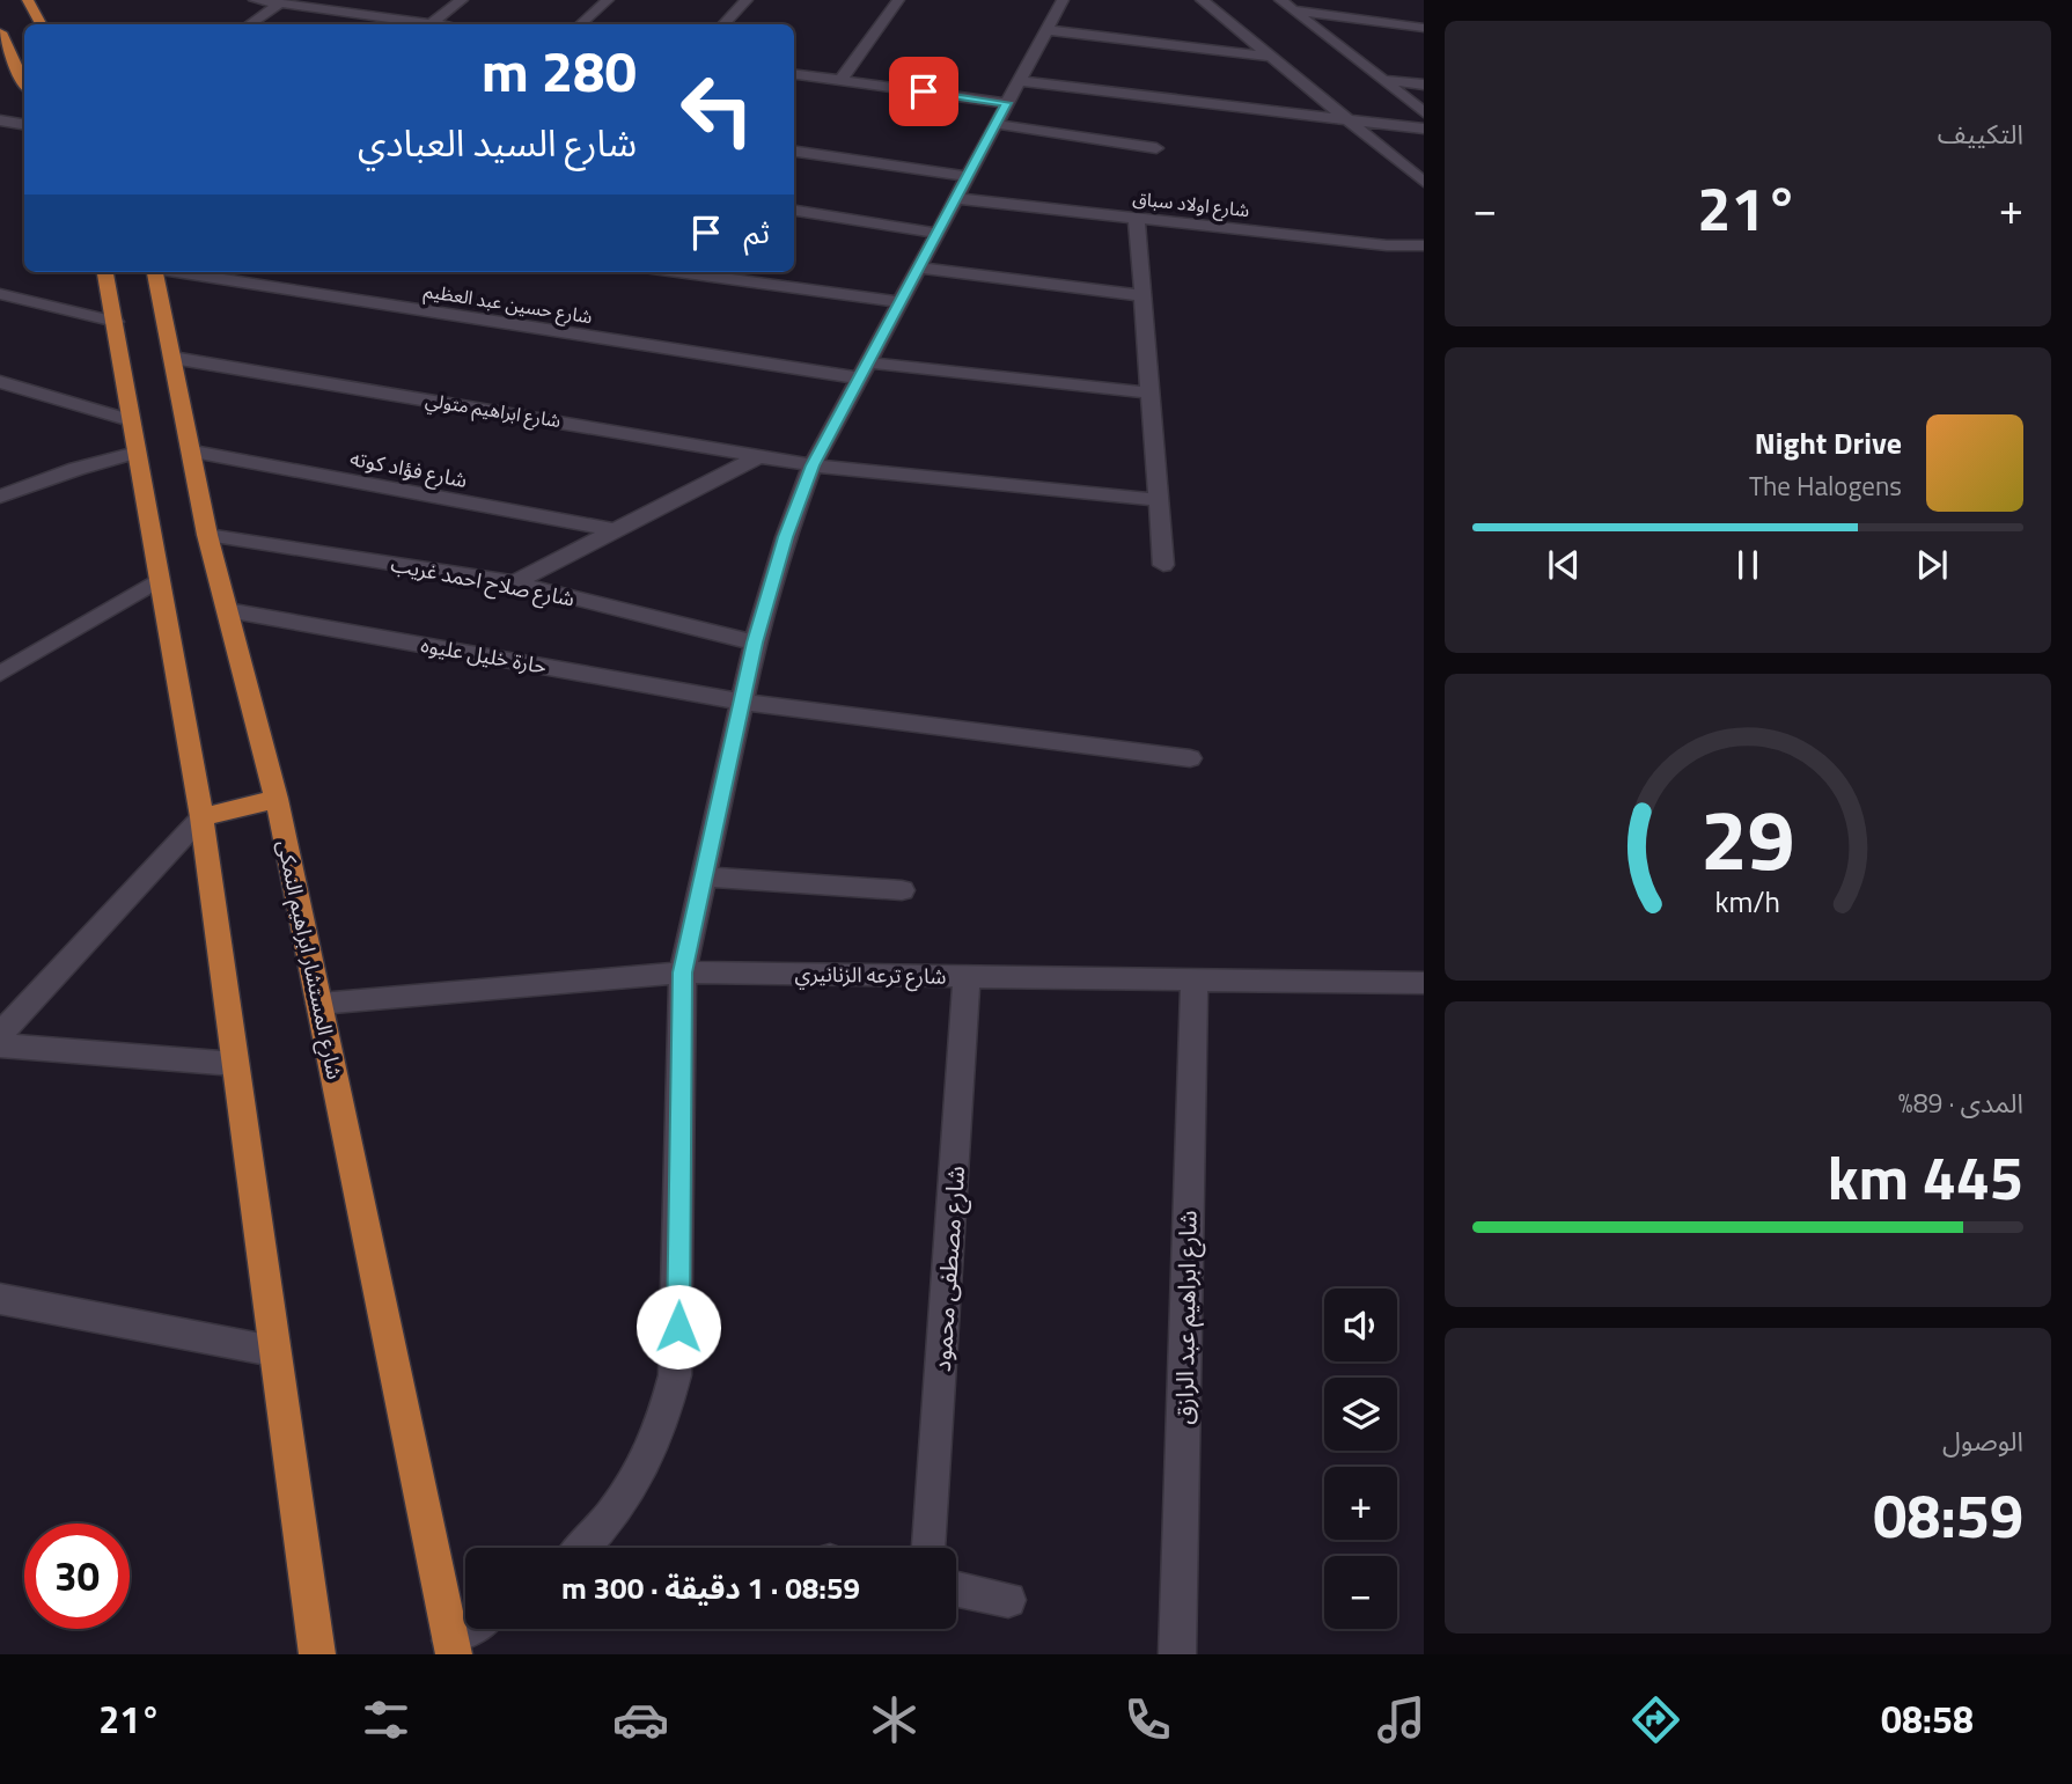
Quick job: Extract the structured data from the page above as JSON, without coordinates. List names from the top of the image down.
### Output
{
  "streets": {
    "main road": ["شارع المستشار ابراهيم النمكى"],
    "street": [
      "شارع اولاد سباق",
      "شارع حسين عبد العظيم",
      "شارع ابراهيم متولي",
      "شارع فؤاد كوته",
      "شارع صلاح احمد غريب",
      "حارة خليل عليوه",
      "شارع ترعه الزنانيري",
      "شارع مصطفى محمود",
      "شارع ابراهيم عبد الرازق"
    ]
  },
  "crossings": [
    ["شارع ابراهيم متولي", "شارع المستشار ابراهيم النمكى"],
    ["شارع فؤاد كوته", "شارع المستشار ابراهيم النمكى"],
    ["شارع صلاح احمد غريب", "شارع المستشار ابراهيم النمكى"],
    ["حارة خليل عليوه", "شارع المستشار ابراهيم النمكى"],
    ["شارع المستشار ابراهيم النمكى", "شارع ترعه الزنانيري"],
    ["شارع ترعه الزنانيري", "شارع مصطفى محمود"],
    ["شارع ترعه الزنانيري", "شارع ابراهيم عبد الرازق"]
  ],
  "page": {
    "tile": [
      "التكييف",
      ["المدى · 89%", "445 km"],
      ["الوصول", "08:59"]
    ],
    "turn": ["280 m", "شارع السيد العبادي"],
    "heat": ["−", "21°", "+"],
    "then": "ثم",
    "song": ["Night Drive", "The Halogens"],
    "map_buttons": ["+", "−"],
    "limit": "30",
    "trip": "08:59 · 1 دقيقة · 300 m",
    "tabs": ["08:58", "21°"],
    "gauge": ["29", "km/h"]
  }
}
